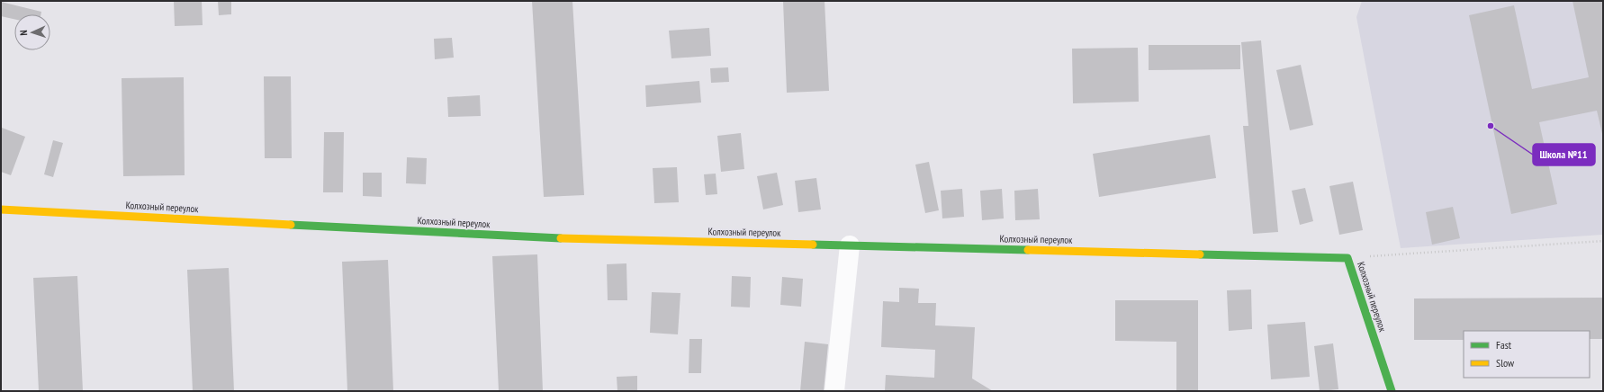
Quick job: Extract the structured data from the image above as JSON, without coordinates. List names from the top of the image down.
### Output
{
  "streets": {
    "street": ["Колхозный переулок"]
  },
  "places": ["Школа №11"],
  "legend": ["Fast", "Slow"],
  "north": "left"
}
